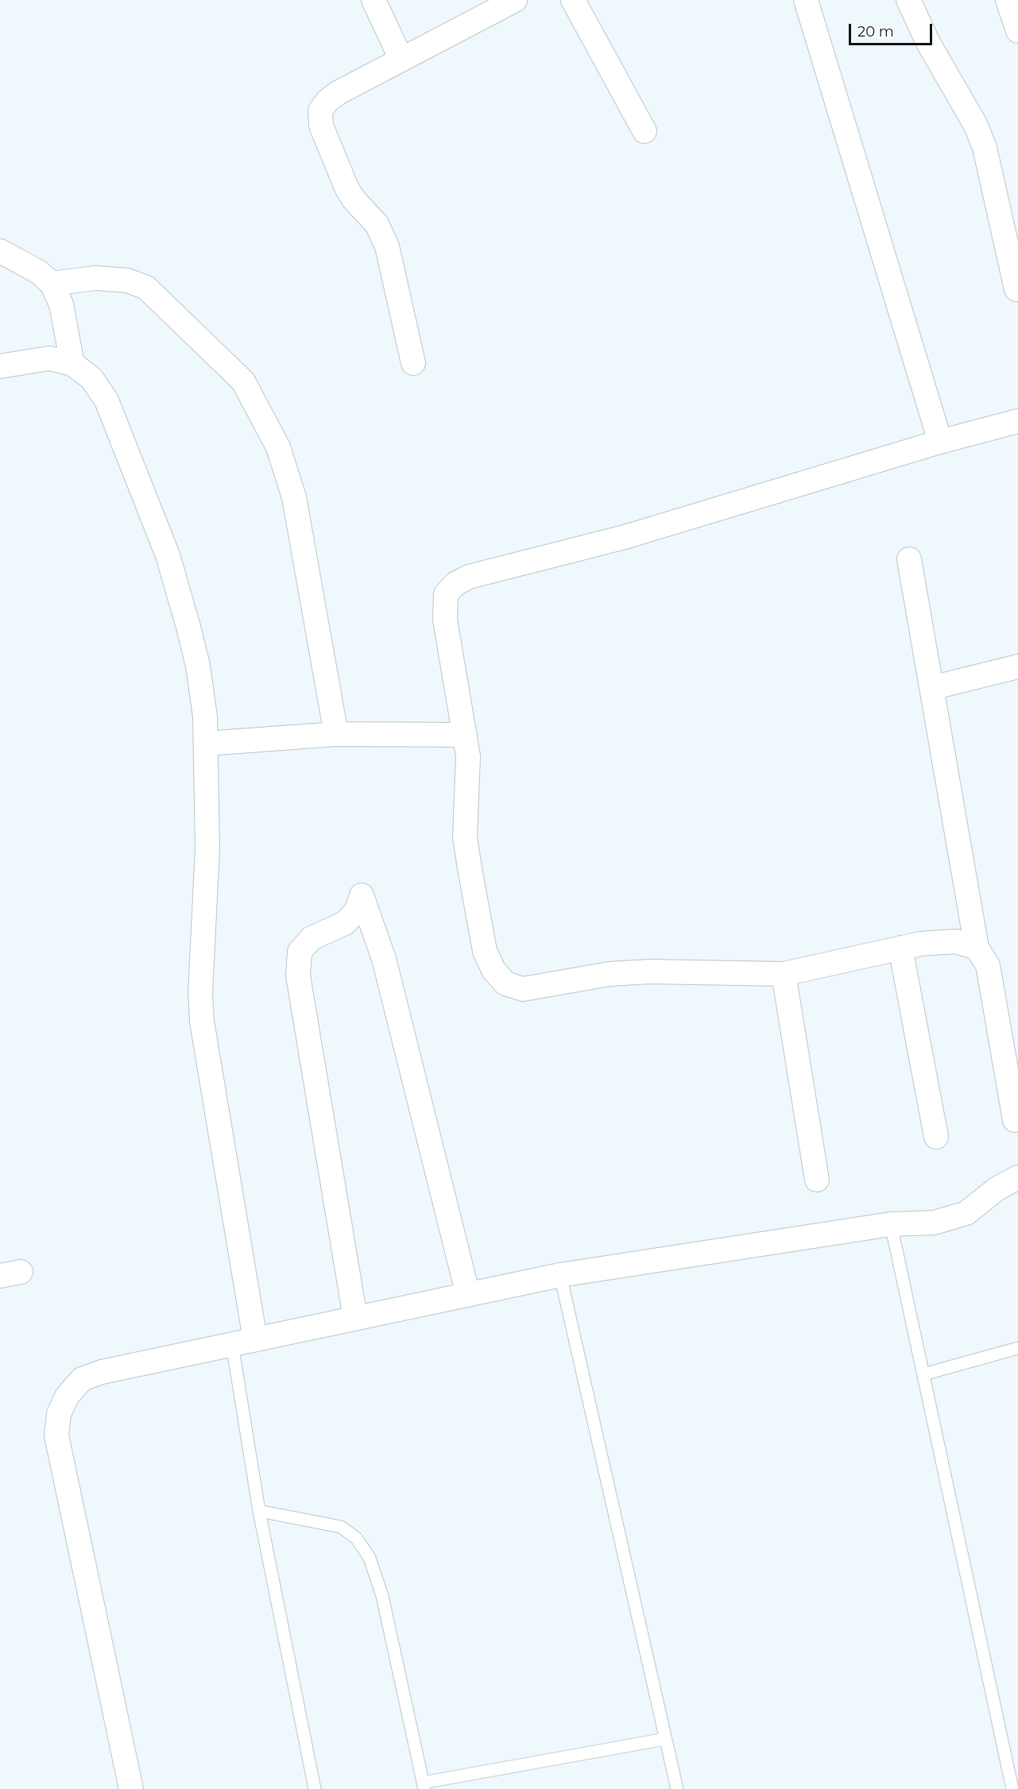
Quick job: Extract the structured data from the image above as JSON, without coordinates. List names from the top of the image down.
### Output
{
  "scale_bar": "20 m"
}
